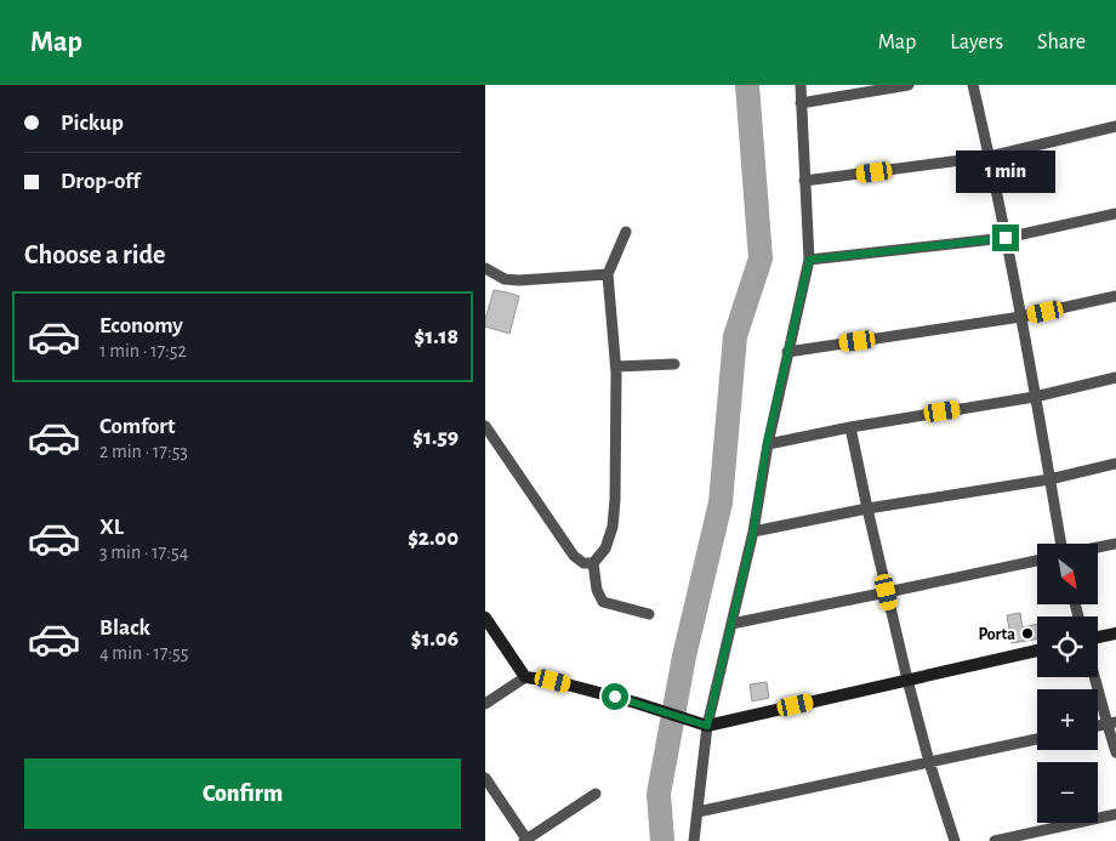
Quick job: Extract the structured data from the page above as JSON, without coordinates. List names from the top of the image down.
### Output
{
  "places": ["Porta"],
  "north": "bottom right",
  "page": {
    "header": "Map",
    "nav": ["Map", "Layers", "Share"],
    "banner": ["Pickup", "Drop-off"],
    "bubble": "1 min",
    "heading": "Choose a ride",
    "list": [
      {
        "name": "Economy",
        "note": "1 min · 17:52",
        "value": "$1.18"
      },
      {
        "name": "Comfort",
        "note": "2 min · 17:53",
        "value": "$1.59"
      },
      {
        "name": "XL",
        "note": "3 min · 17:54",
        "value": "$2.00"
      },
      {
        "name": "Black",
        "note": "4 min · 17:55",
        "value": "$1.06"
      }
    ],
    "map_buttons": ["+", "−"],
    "buttons": "Confirm"
  }
}
